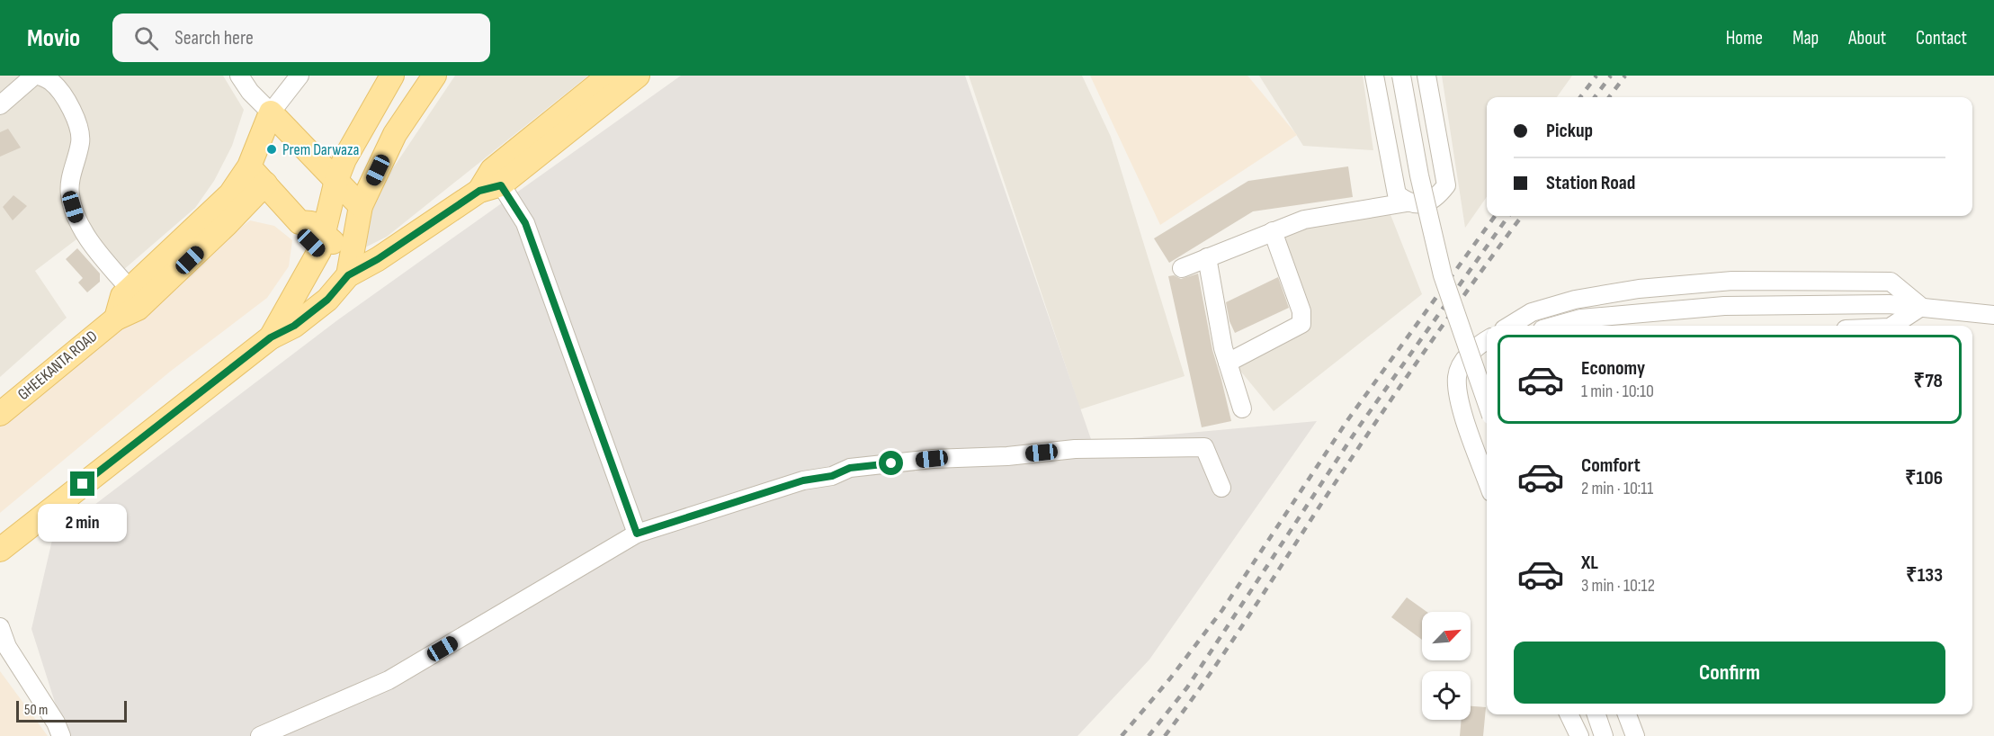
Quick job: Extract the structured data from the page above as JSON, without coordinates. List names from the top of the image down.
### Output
{
  "streets": {
    "main road": ["GHEEKANTA ROAD"]
  },
  "places": ["Prem Darwaza"],
  "scale_bar": "50 m",
  "north": "top right",
  "page": {
    "header": "Movio",
    "search": "Search here",
    "nav": [
      "Home",
      "Map",
      "About",
      "Contact"
    ],
    "banner": ["Pickup", "Station Road"],
    "list": [
      {
        "name": "Economy",
        "note": "1 min · 10:10",
        "value": "₹78"
      },
      {
        "name": "Comfort",
        "note": "2 min · 10:11",
        "value": "₹106"
      },
      {
        "name": "XL",
        "note": "3 min · 10:12",
        "value": "₹133"
      }
    ],
    "bubble": "2 min",
    "buttons": "Confirm",
    "scale": "50 m"
  }
}
